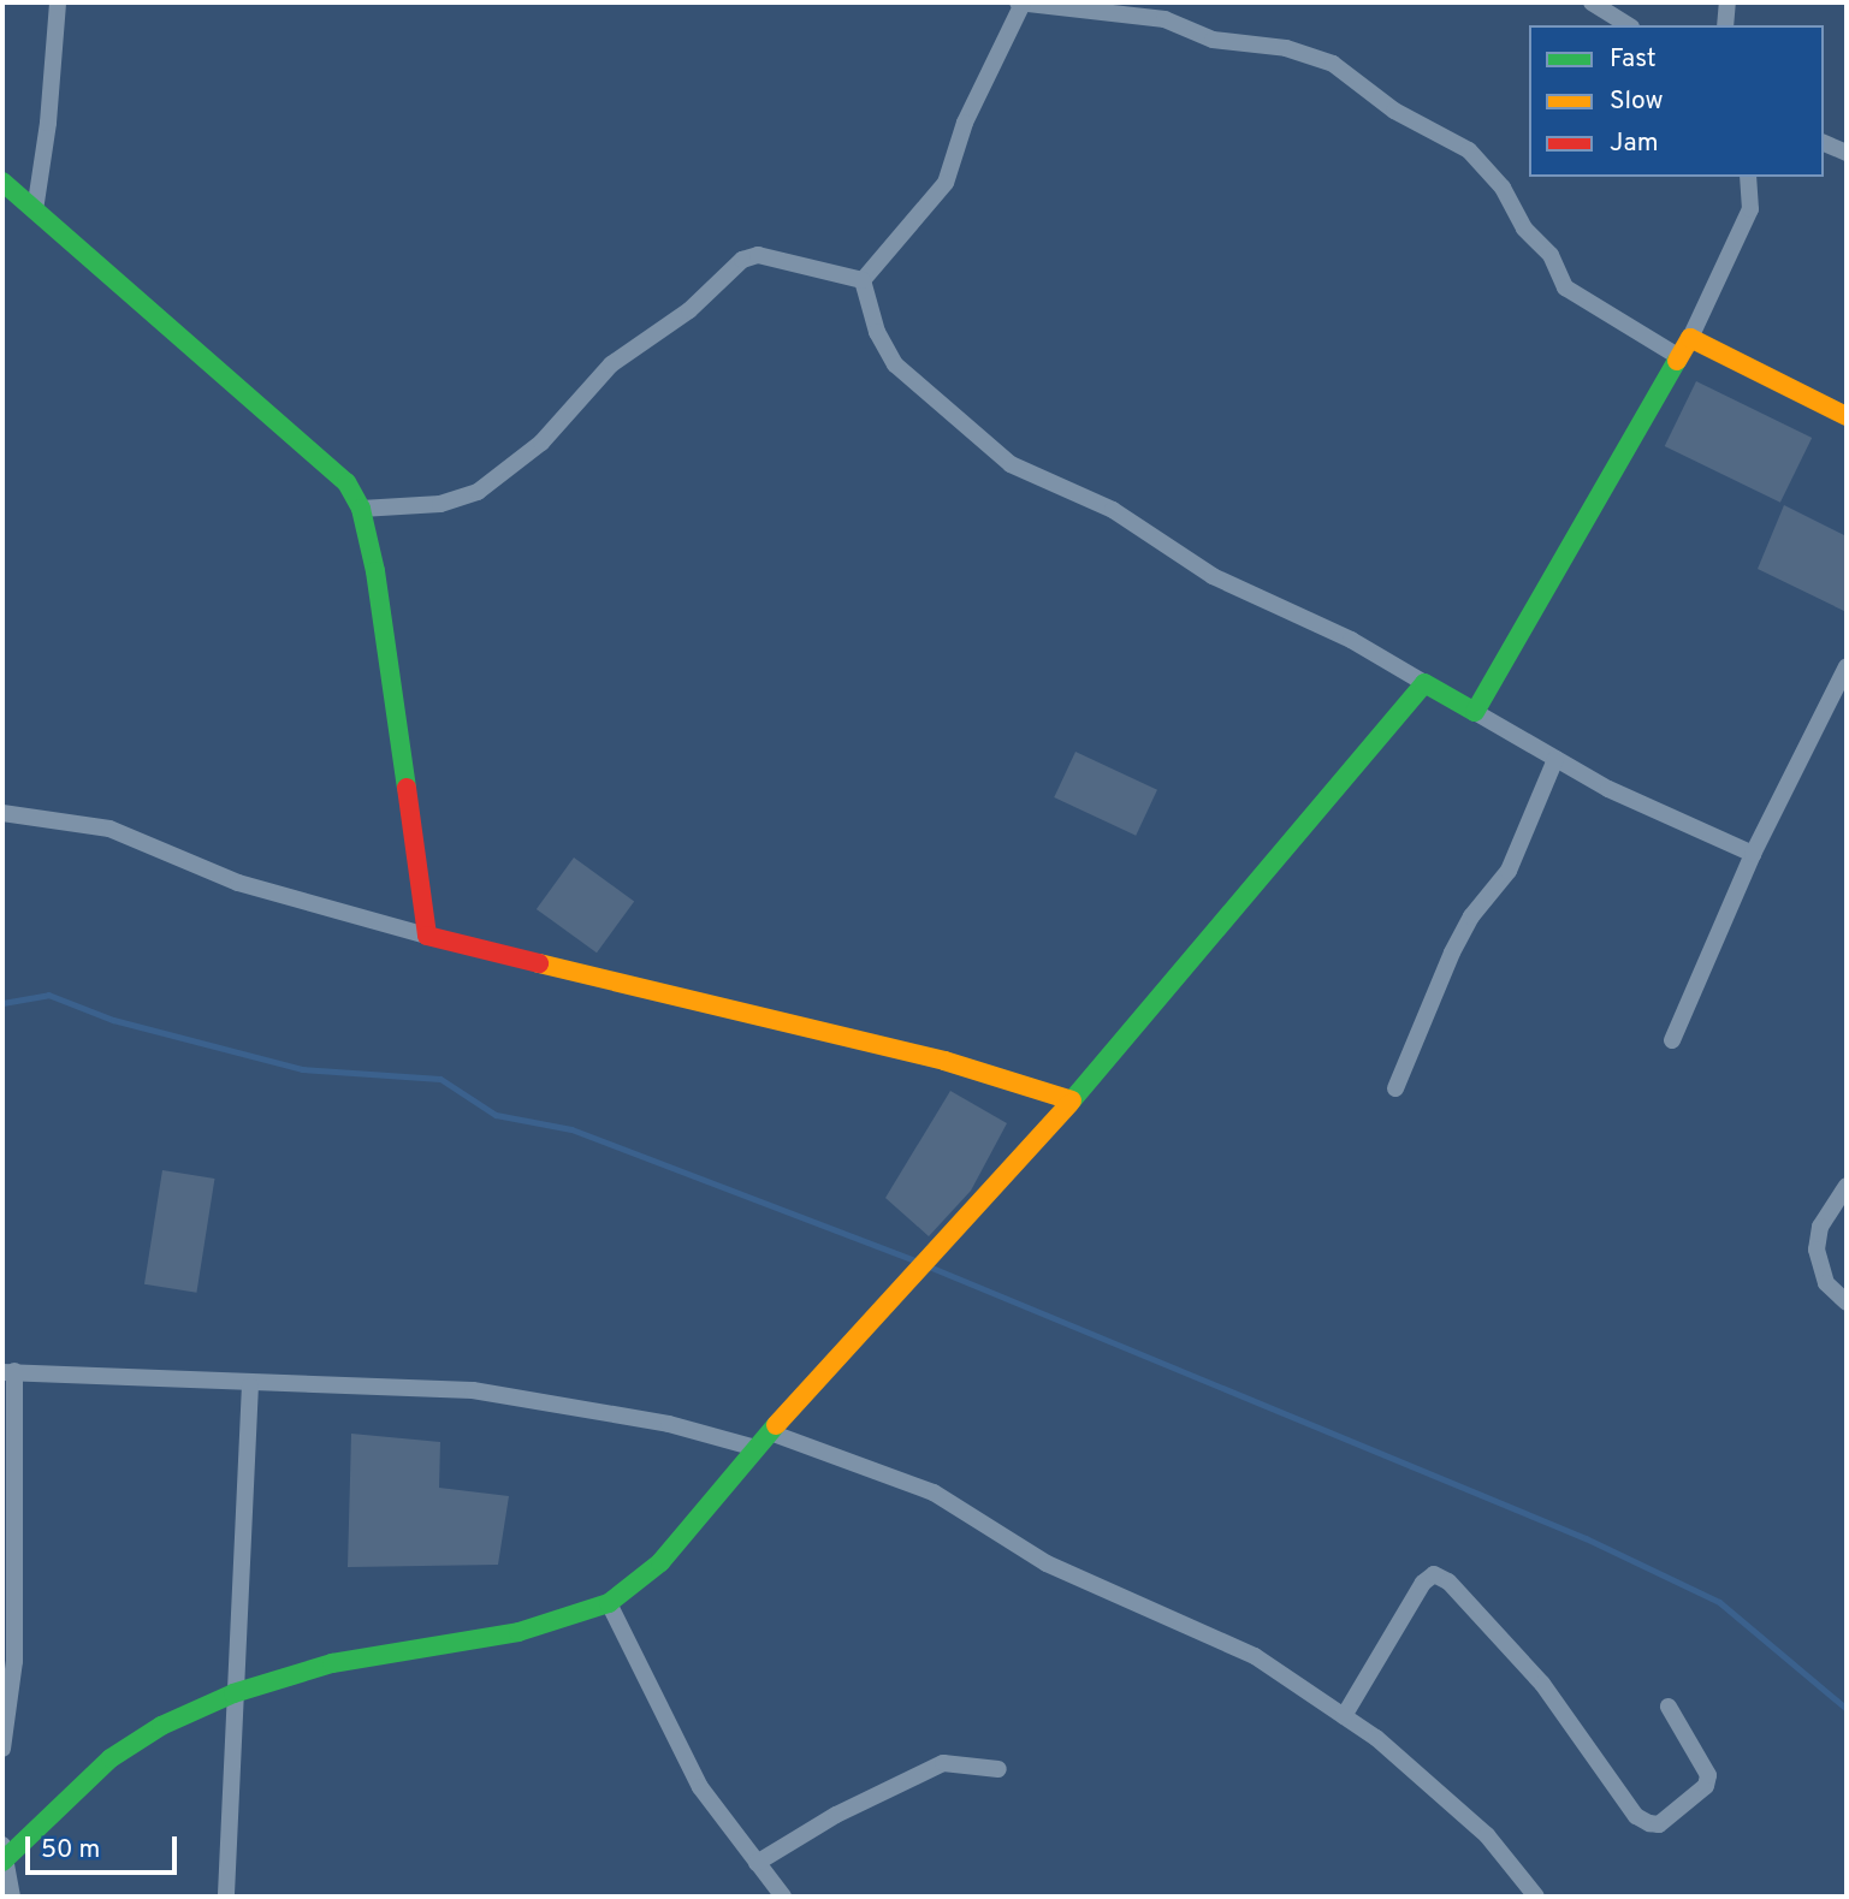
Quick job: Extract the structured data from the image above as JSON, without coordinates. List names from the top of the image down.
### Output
{
  "legend": ["Fast", "Slow", "Jam"],
  "scale_bar": "50 m"
}
